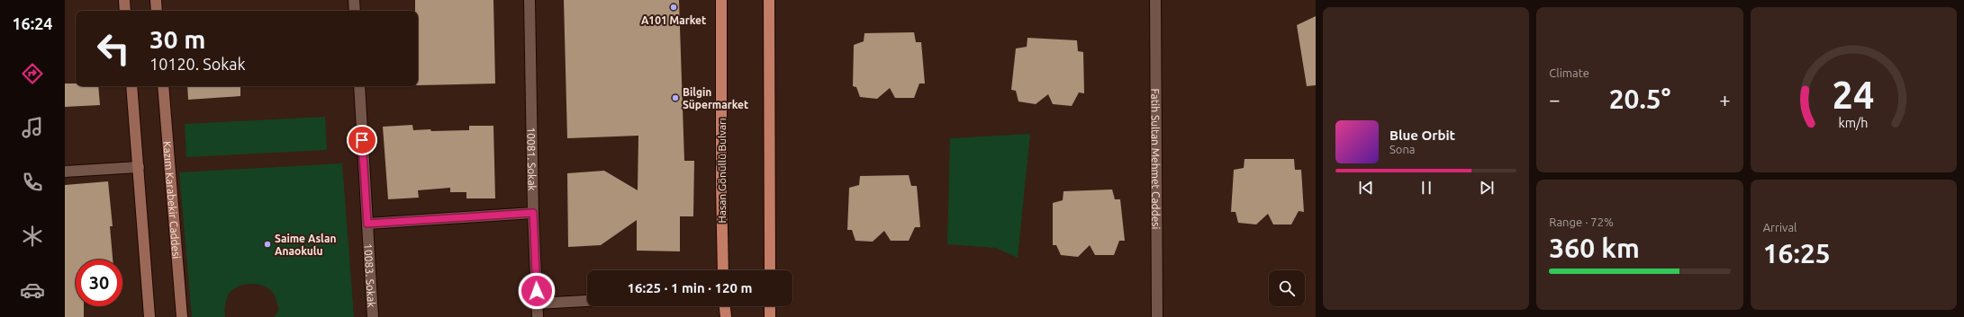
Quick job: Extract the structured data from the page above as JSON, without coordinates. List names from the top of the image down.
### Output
{
  "streets": {
    "main road": ["Hasan Gönüllü Bulvarı"],
    "street": [
      "10081. Sokak",
      "Fatih Sultan Mehmet Caddesi",
      "Kazım Karabekir Caddesi",
      "10083. Sokak"
    ]
  },
  "places": ["A101 Market", "Bilgin Süpermarket", "Saime Aslan Anaokulu"],
  "page": {
    "tabs": "16:24",
    "tile": [
      "Climate",
      ["Range · 72%", "360 km"],
      ["Arrival", "16:25"]
    ],
    "turn": ["30 m", "10120. Sokak"],
    "heat": ["−", "20.5°", "+"],
    "song": ["Blue Orbit", "Sona"],
    "limit": "30",
    "trip": "16:25 · 1 min · 120 m",
    "gauge": ["24", "km/h"]
  }
}
